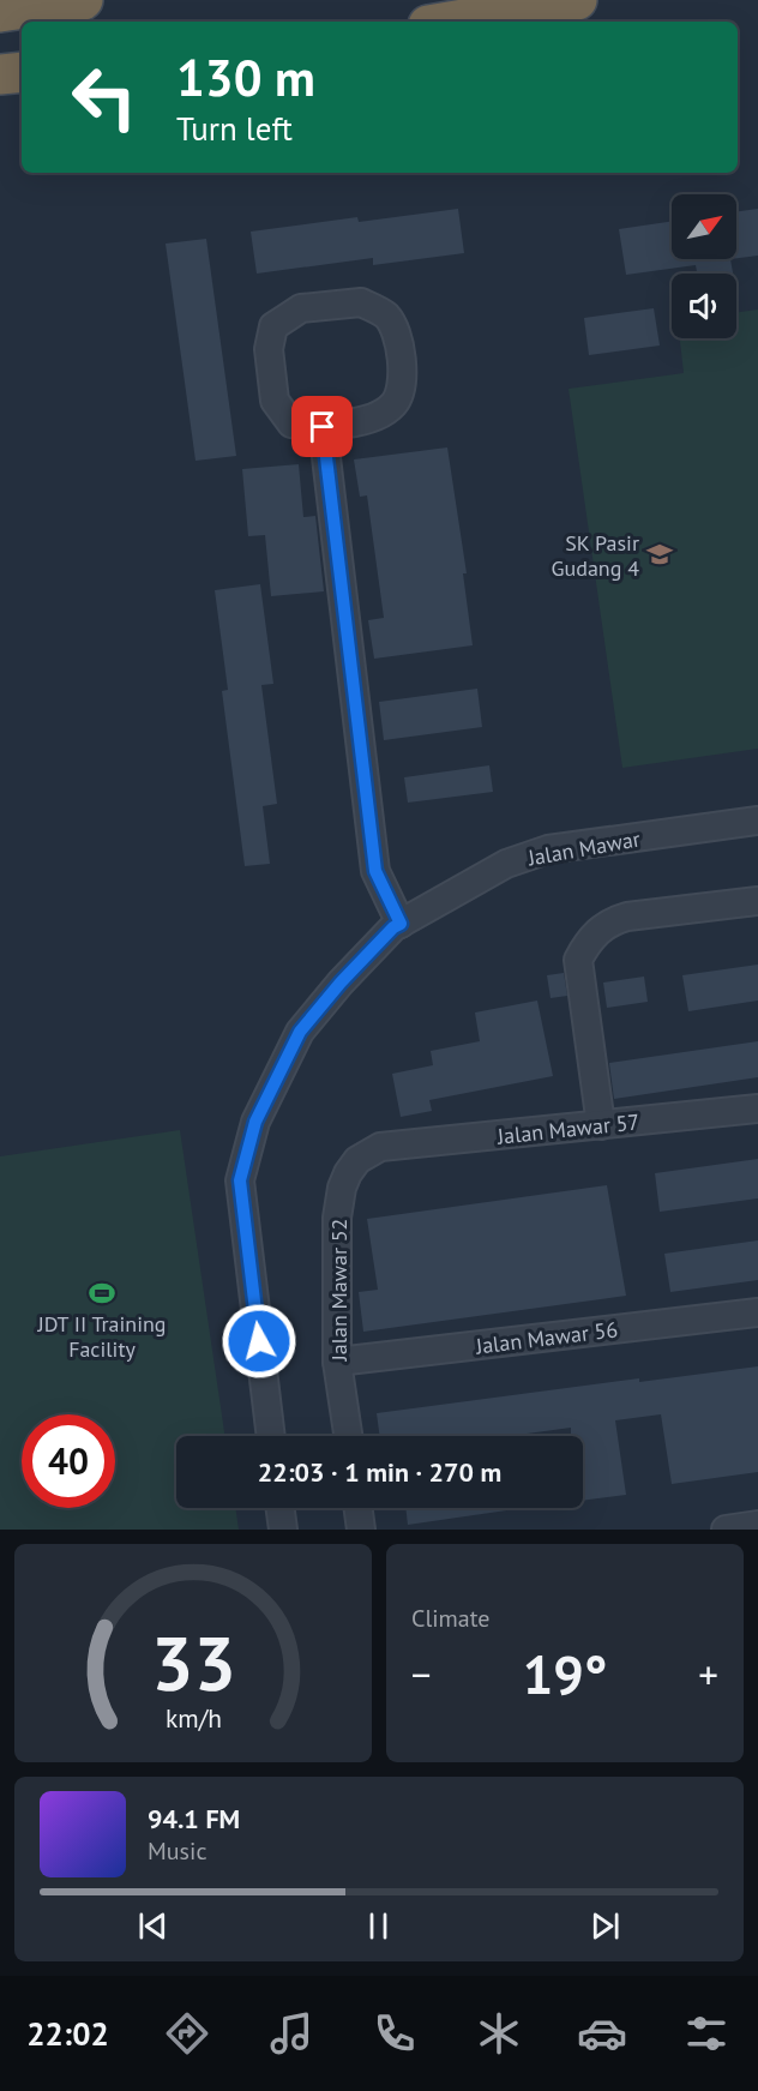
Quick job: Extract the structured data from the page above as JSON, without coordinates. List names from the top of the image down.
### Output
{
  "streets": {
    "street": [
      "Jalan Mawar",
      "Jalan Mawar 57",
      "Jalan Mawar 52",
      "Jalan Mawar 56"
    ]
  },
  "crossings": [
    ["Jalan Mawar 57", "Jalan Mawar 52"],
    ["Jalan Mawar 52", "Jalan Mawar 56"]
  ],
  "places": {
    "school or university": ["SK Pasir Gudang 4"],
    "sports": ["JDT II Training Facility"]
  },
  "north": "top right",
  "page": {
    "turn": ["130 m", "Turn left"],
    "limit": "40",
    "trip": "22:03 · 1 min · 270 m",
    "tile": "Climate",
    "heat": ["−", "19°", "+"],
    "song": ["94.1 FM", "Music"],
    "tabs": "22:02",
    "gauge": ["33", "km/h"]
  }
}
